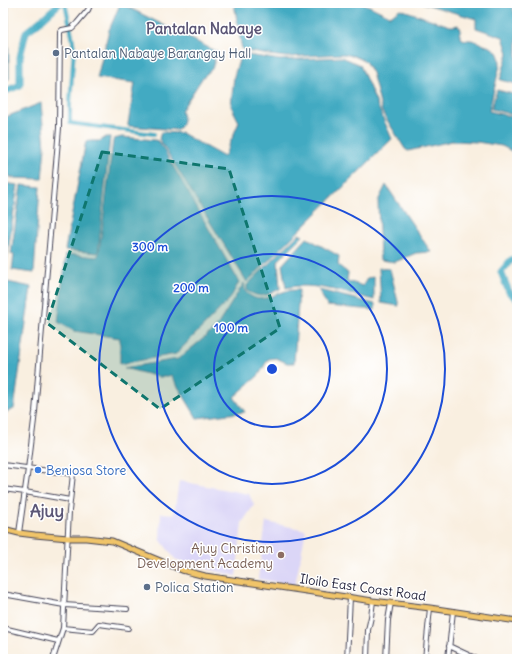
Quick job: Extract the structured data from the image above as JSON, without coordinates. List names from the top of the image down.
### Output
{
  "streets": {
    "main road": ["Iloilo East Coast Road"]
  },
  "districts": ["Pantalan Nabaye", "Ajuy"],
  "places": [
    "Pantalan Nabaye Barangay Hall",
    "Beniosa Store",
    "Ajuy Christian Development Academy",
    "Polica Station"
  ],
  "rings": ["300 m", "200 m", "100 m"]
}
